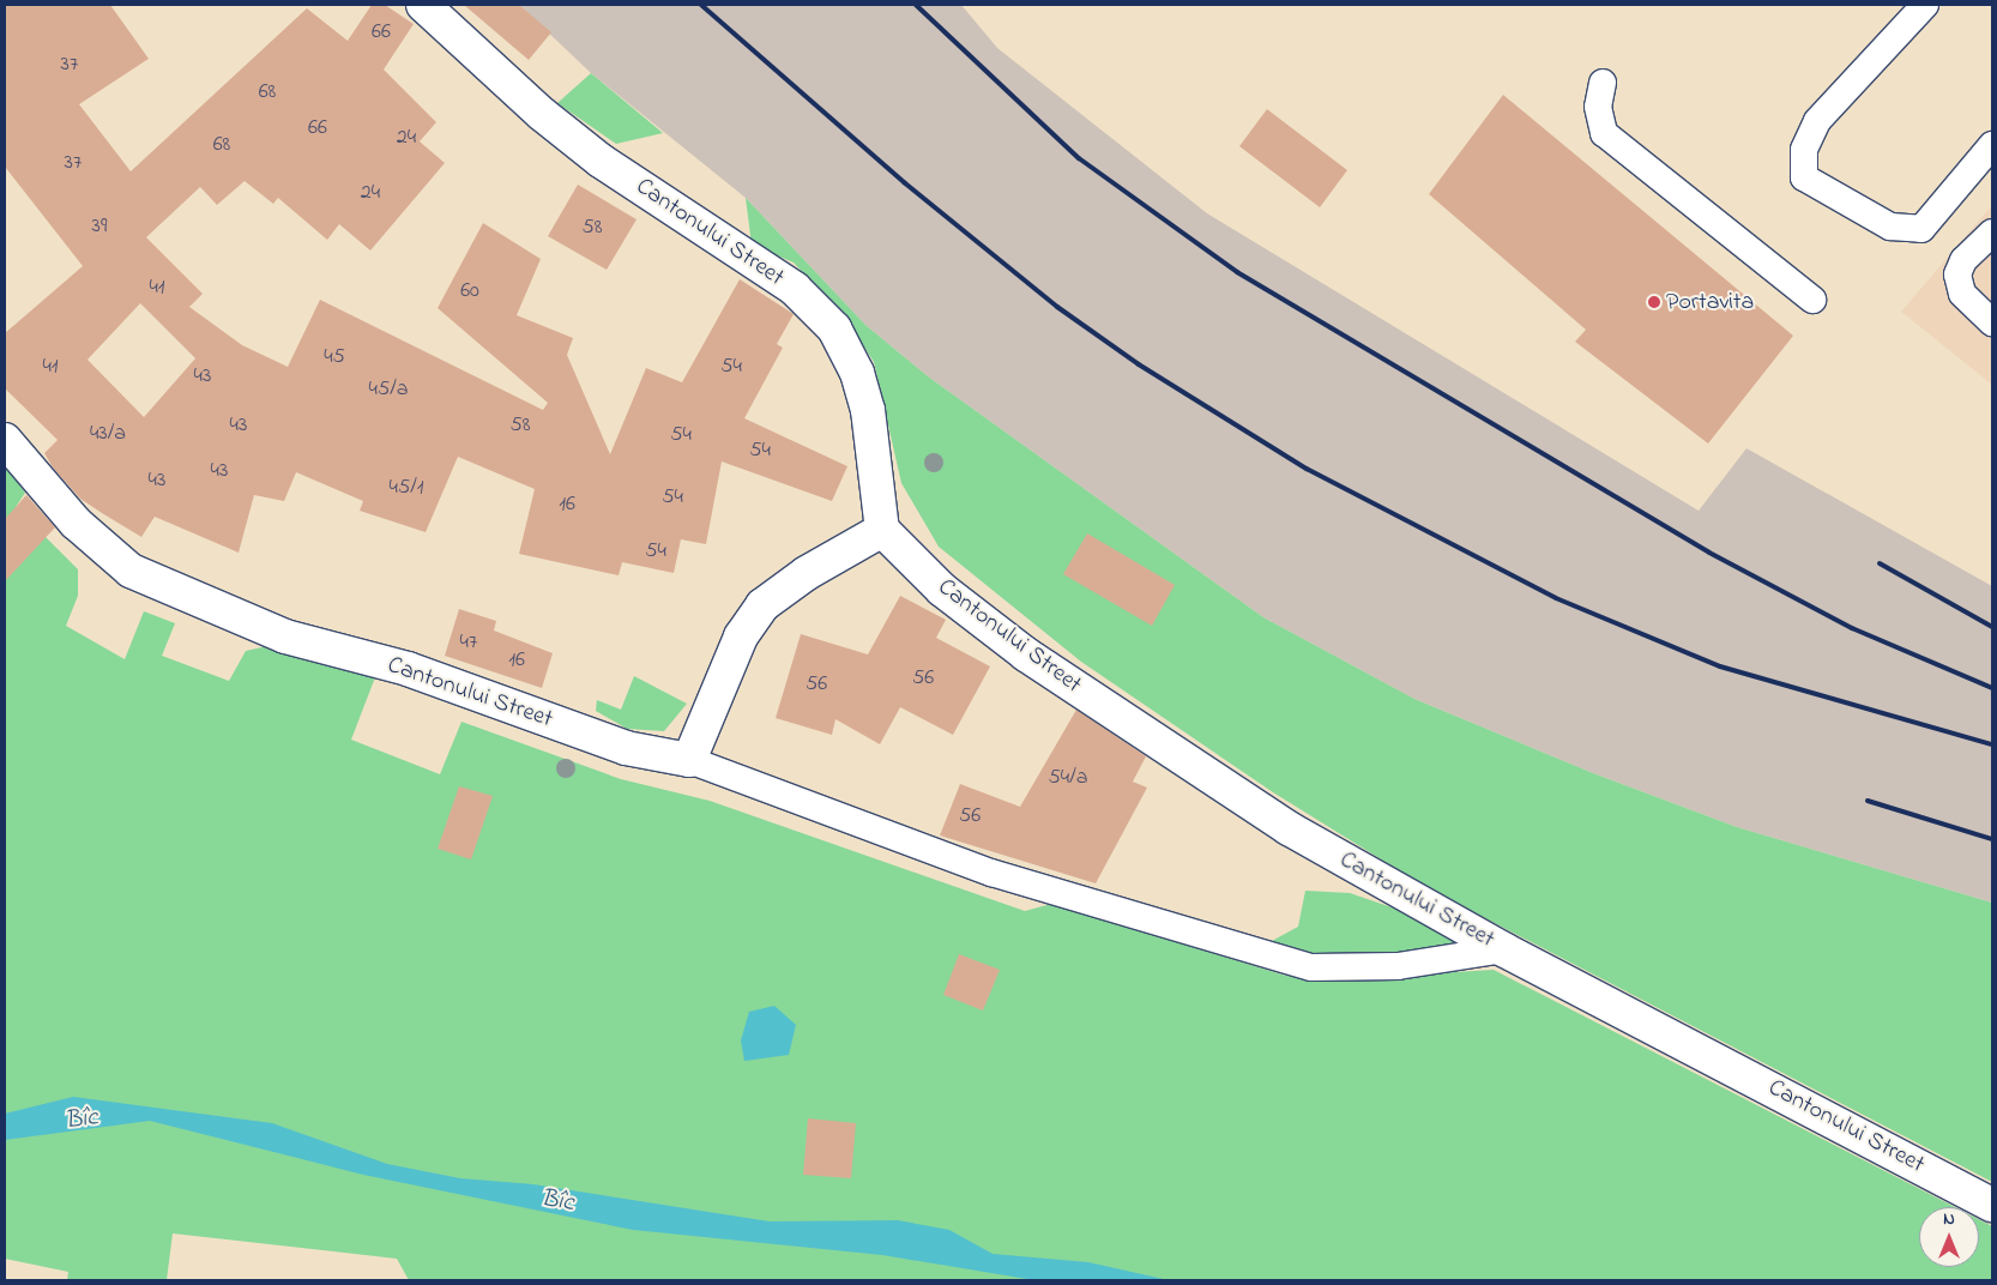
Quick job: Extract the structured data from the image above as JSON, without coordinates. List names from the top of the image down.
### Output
{
  "streets": {
    "street": ["Cantonului Street"]
  },
  "water": ["Bîc"],
  "places": ["Portavita"],
  "house_numbers": [
    "66",
    "37",
    "68",
    "66",
    "24",
    "68",
    "37",
    "24",
    "39",
    "58",
    "41",
    "60",
    "45",
    "41",
    "54",
    "43",
    "45/a",
    "43",
    "58",
    "43/a",
    "54",
    "54",
    "43",
    "43",
    "45/1",
    "54",
    "16",
    "54",
    "47",
    "16",
    "56",
    "56",
    "54/a",
    "56"
  ],
  "north": "top"
}
